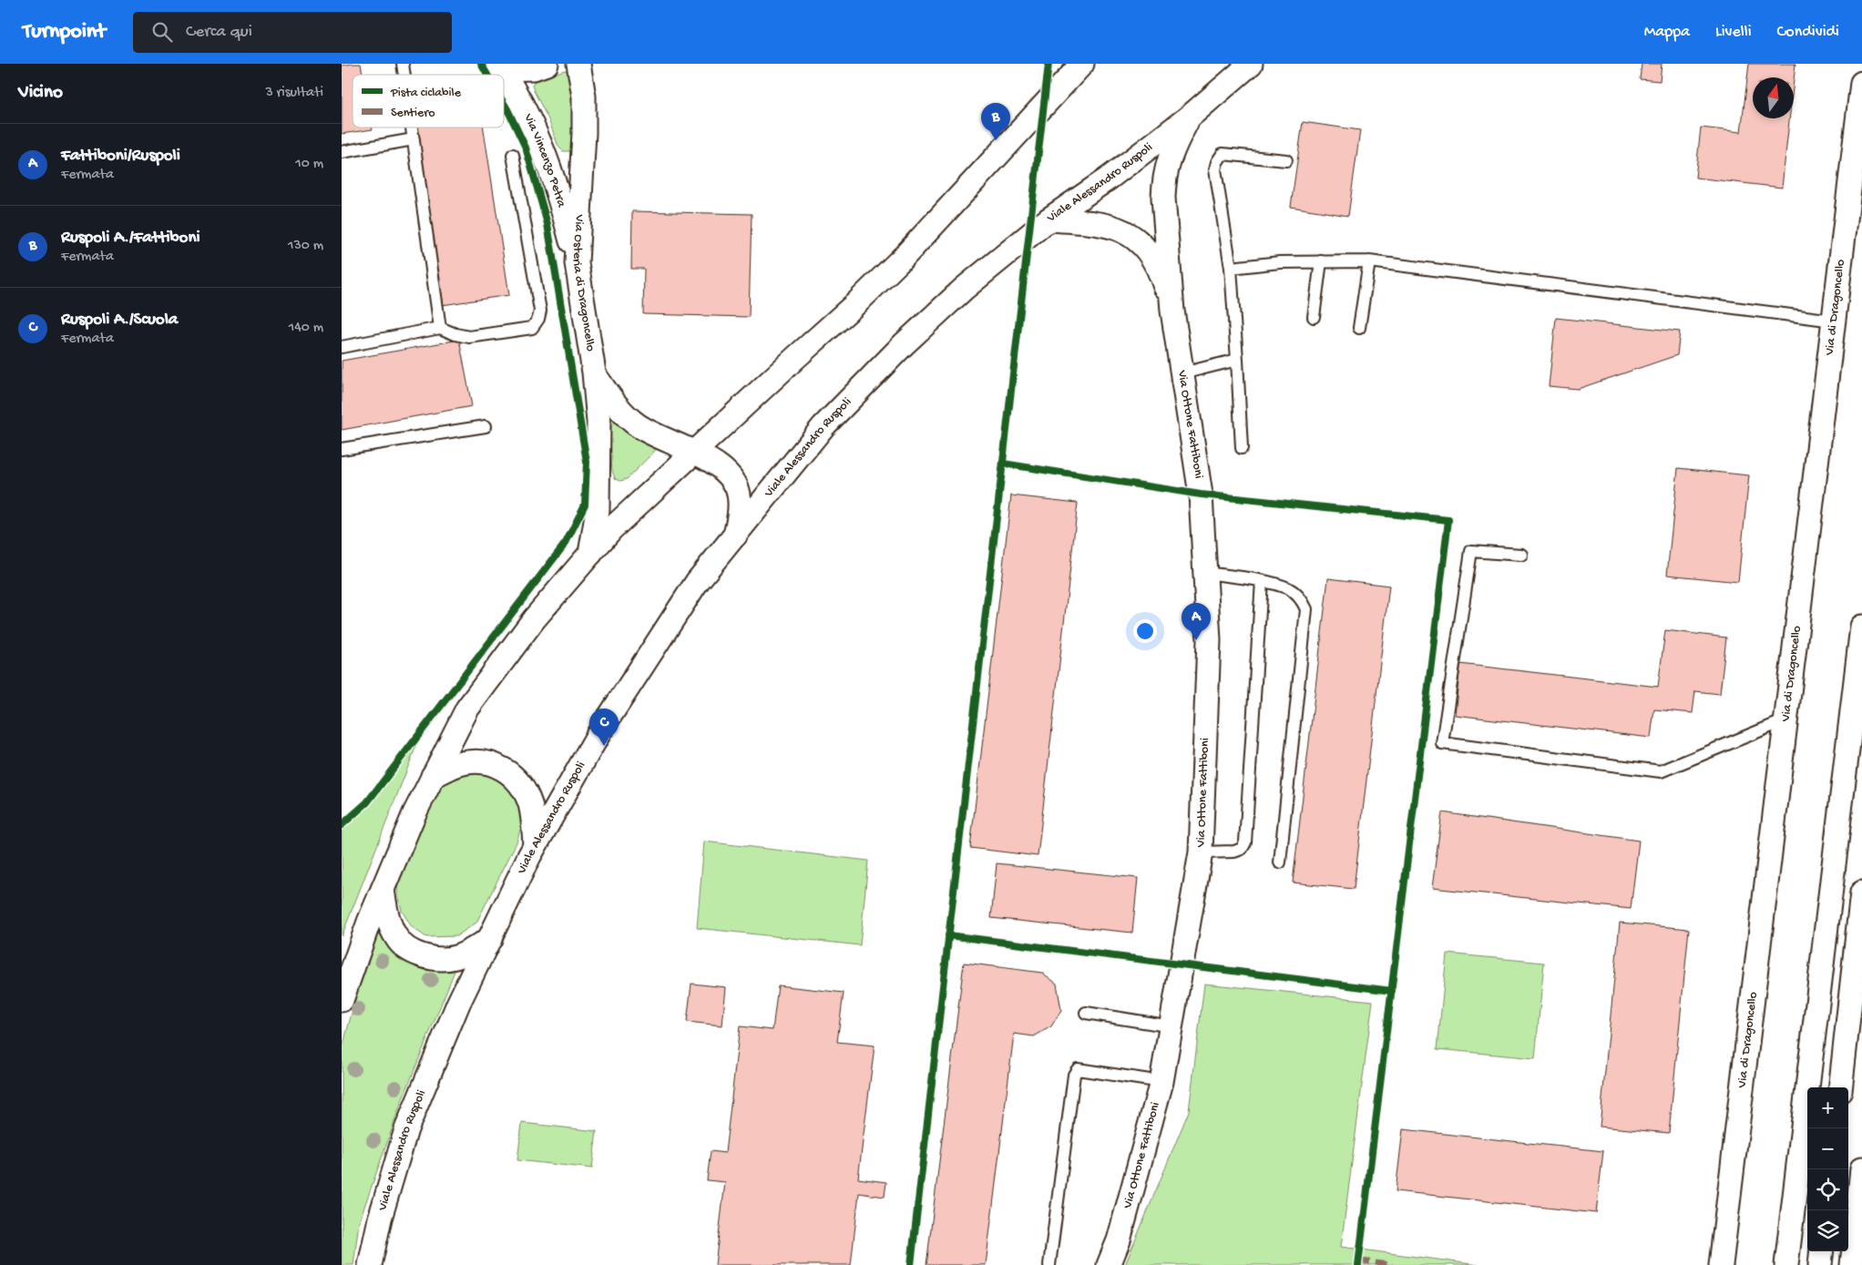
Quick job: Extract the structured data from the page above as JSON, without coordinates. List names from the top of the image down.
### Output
{
  "streets": {
    "street": [
      "Via Vincenzo Petra",
      "Viale Alessandro Ruspoli",
      "Via Osteria di Dragoncello",
      "Via di Dragoncello",
      "Via Ottone Fattiboni"
    ]
  },
  "crossings": [
    ["Via Vincenzo Petra", "Via Osteria di Dragoncello"],
    ["Viale Alessandro Ruspoli", "Via Osteria di Dragoncello"],
    ["Viale Alessandro Ruspoli", "Via Ottone Fattiboni"]
  ],
  "legend": ["Pista ciclabile", "Sentiero"],
  "north": "top",
  "page": {
    "header": "Turnpoint",
    "search": "Cerca qui",
    "nav": ["Mappa", "Livelli", "Condividi"],
    "heading": ["Vicino", "3 risultati"],
    "pins": ["B", "A", "C"],
    "list": [
      {
        "mark": "A",
        "name": "Fattiboni/Ruspoli",
        "note": "Fermata",
        "value": "10 m"
      },
      {
        "mark": "B",
        "name": "Ruspoli A./Fattiboni",
        "note": "Fermata",
        "value": "130 m"
      },
      {
        "mark": "C",
        "name": "Ruspoli A./Scuola",
        "note": "Fermata",
        "value": "140 m"
      }
    ],
    "map_buttons": ["+", "−"]
  }
}
